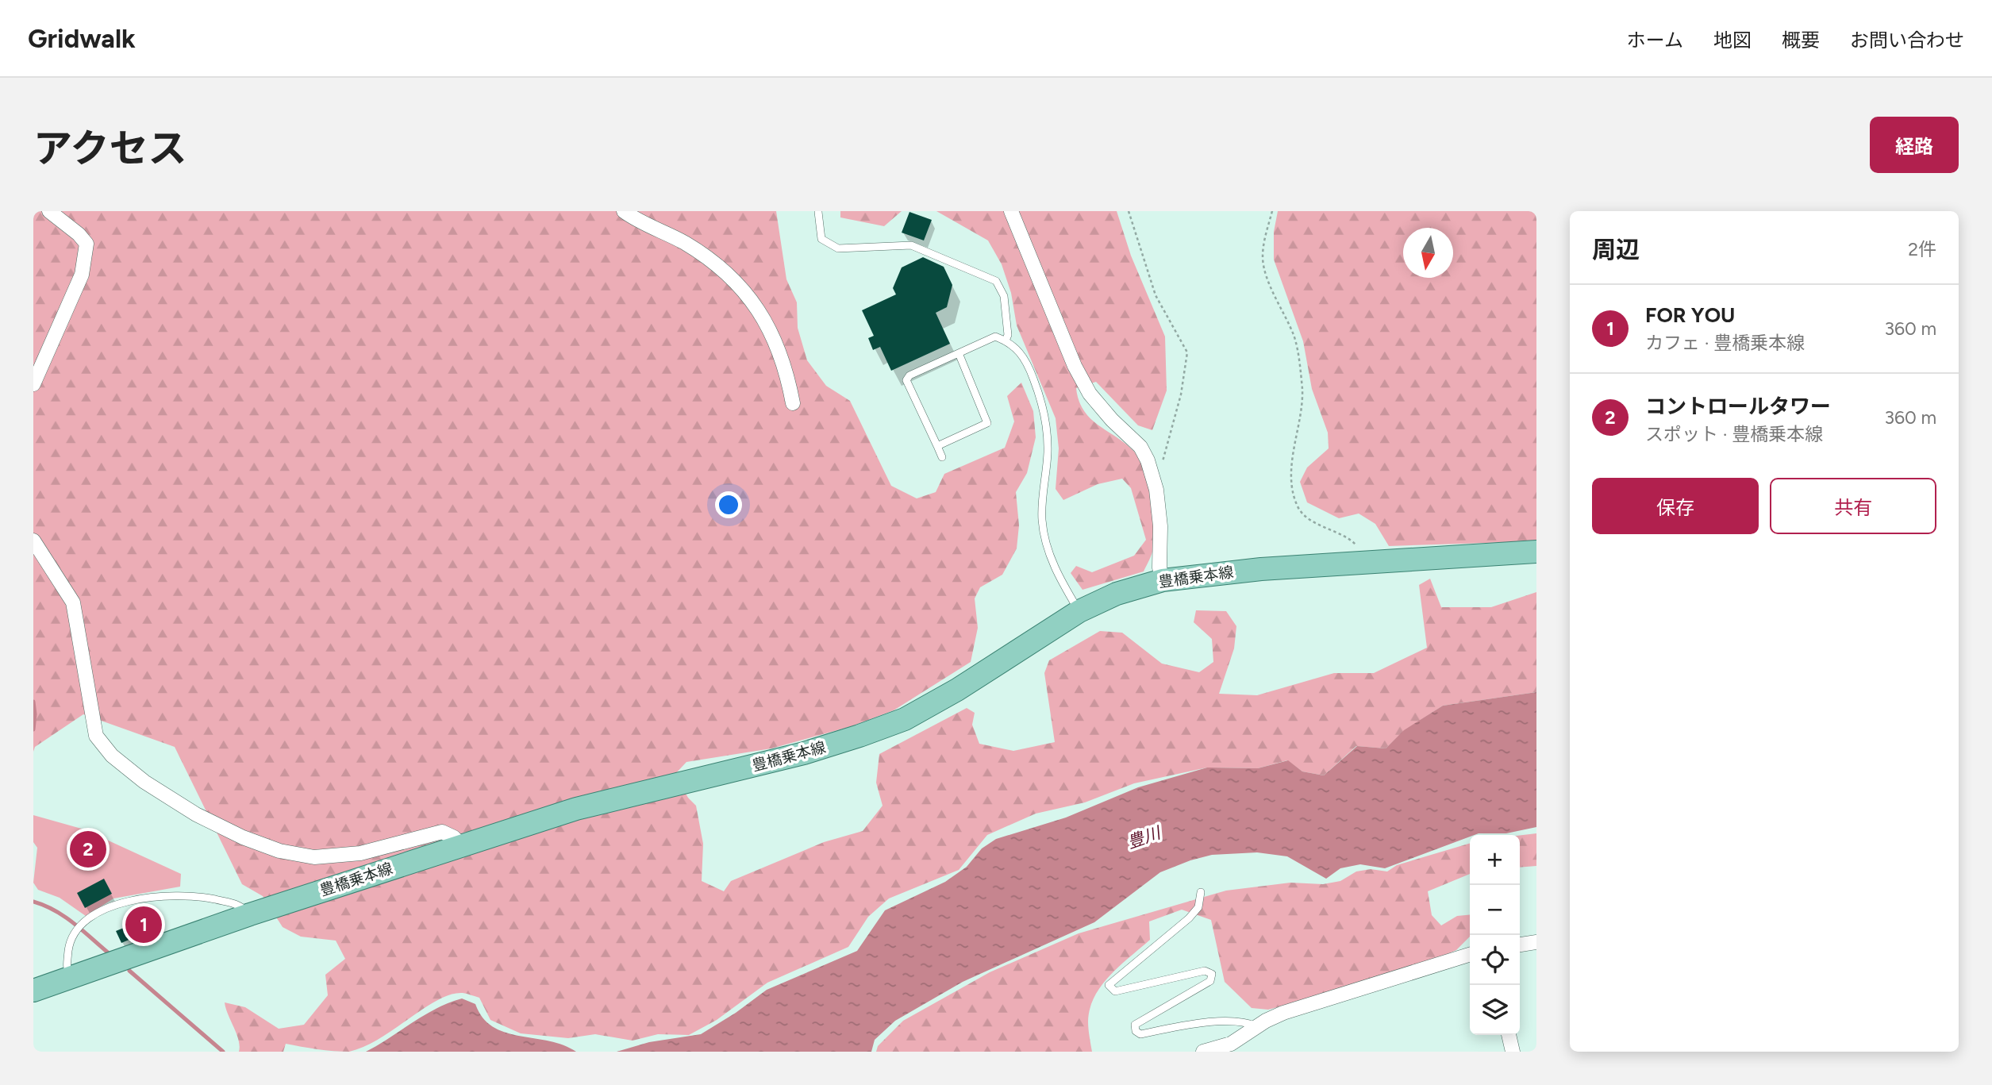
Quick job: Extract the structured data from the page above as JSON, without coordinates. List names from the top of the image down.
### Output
{
  "streets": {
    "main road": ["豊橋乗本線"]
  },
  "water": ["豊川"],
  "north": "bottom",
  "page": {
    "header": "Gridwalk",
    "nav": [
      "ホーム",
      "地図",
      "概要",
      "お問い合わせ"
    ],
    "title": "アクセス",
    "buttons": [
      "経路",
      ["保存", "共有"]
    ],
    "heading": ["周辺", "2件"],
    "list": [
      {
        "mark": "1",
        "name": "FOR YOU",
        "note": "カフェ · 豊橋乗本線",
        "value": "360 m"
      },
      {
        "mark": "2",
        "name": "コントロールタワー",
        "note": "スポット · 豊橋乗本線",
        "value": "360 m"
      }
    ],
    "pins": ["2", "1"],
    "map_buttons": ["+", "−"]
  }
}
